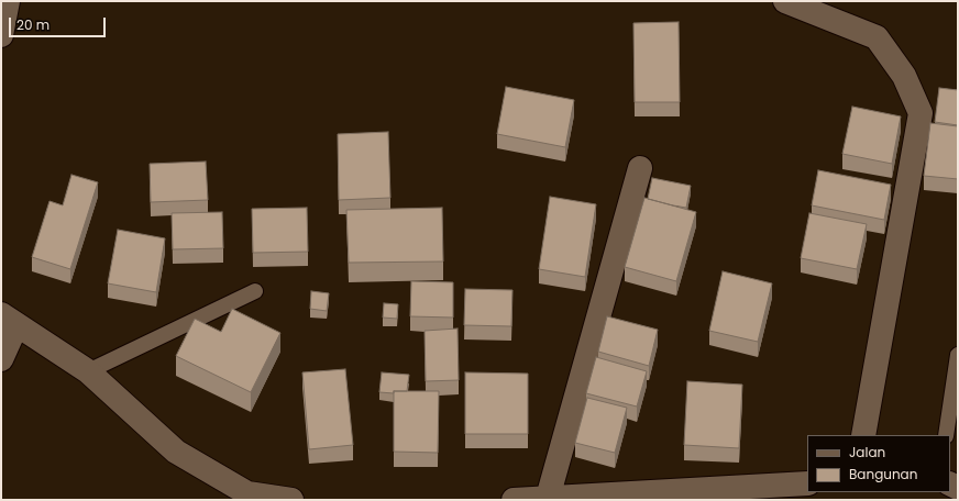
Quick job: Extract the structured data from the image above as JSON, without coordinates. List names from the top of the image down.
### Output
{
  "legend": ["Jalan", "Bangunan"],
  "scale_bar": "20 m"
}
